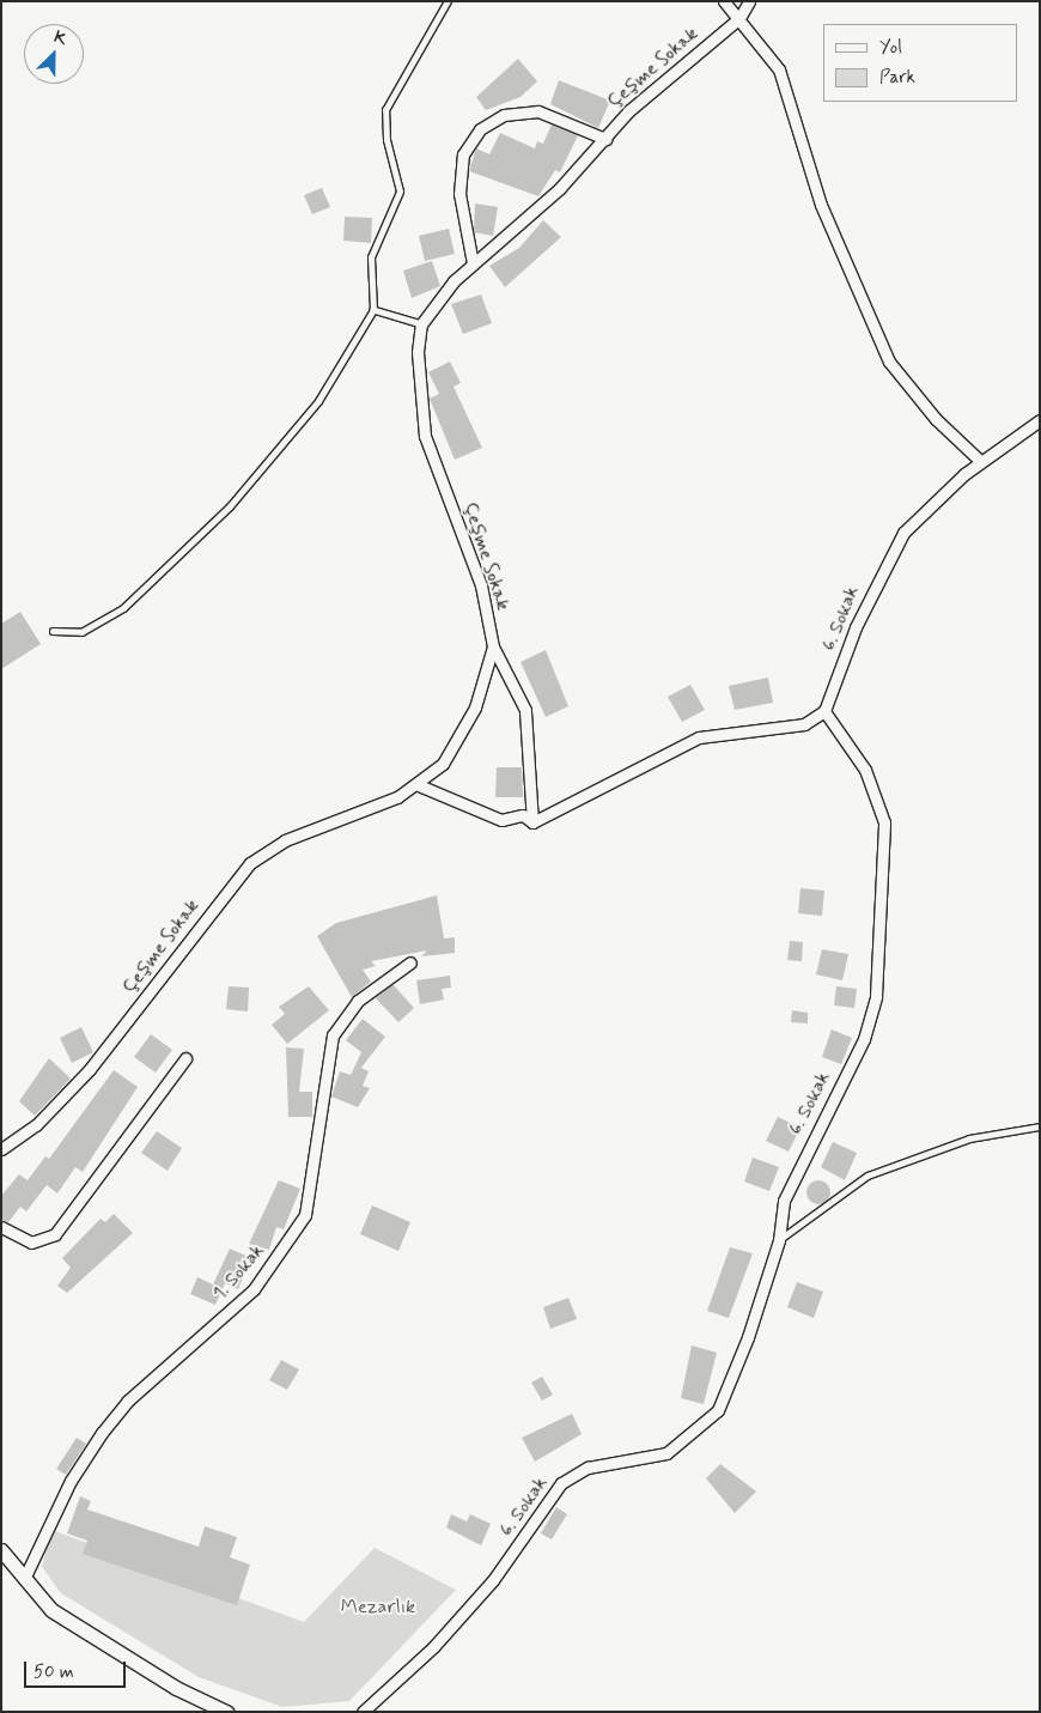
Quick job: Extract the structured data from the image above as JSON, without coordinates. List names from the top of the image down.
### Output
{
  "streets": {
    "street": ["Çeşme Sokak", "6. Sokak", "1. Sokak"]
  },
  "parks": ["Mezarlık"],
  "legend": ["Yol", "Park"],
  "scale_bar": "50 m",
  "north": "top right"
}
